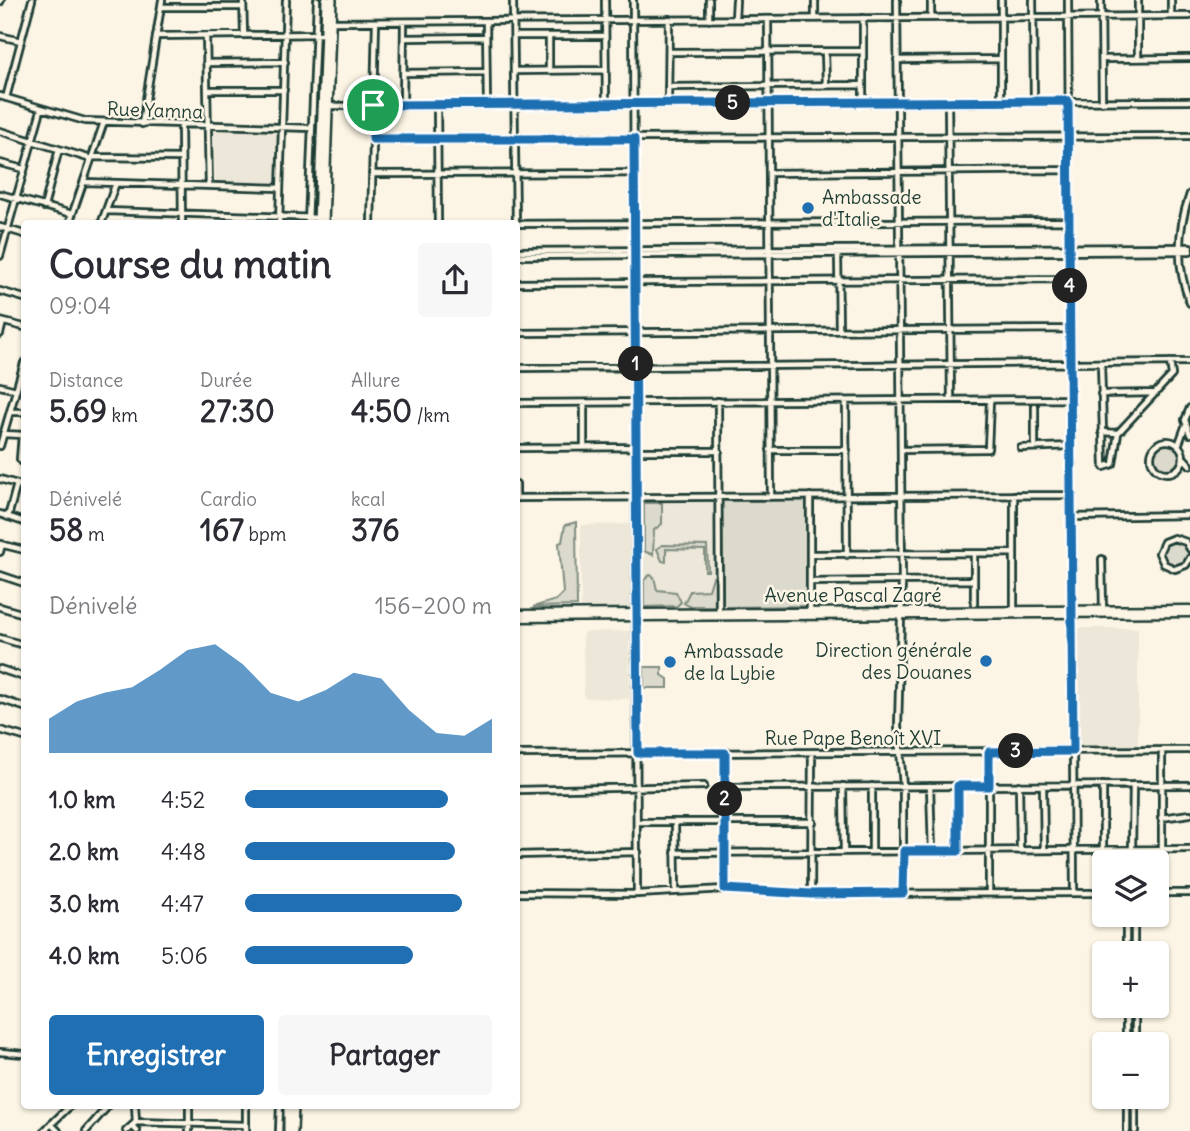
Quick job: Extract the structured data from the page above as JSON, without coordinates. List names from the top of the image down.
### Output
{
  "streets": {
    "main road": ["Avenue Pascal Zagré"],
    "street": ["Rue Yamna", "Rue Pape Benoît XVI"]
  },
  "places": ["Ambassade d'Italie", "Direction générale des Douanes", "Ambassade de la Lybie"],
  "page": {
    "pins": [
      "5",
      "4",
      "1",
      "3",
      "2"
    ],
    "heading": ["Course du matin", "09:04"],
    "stats": [
      ["Distance", "5.69 km"],
      ["Durée", "27:30"],
      ["Allure", "4:50 /km"],
      ["Dénivelé", "58 m"],
      ["Cardio", "167 bpm"],
      ["kcal", "376"]
    ],
    "chart": ["Dénivelé", "156–200 m"],
    "list": [
      {
        "name": "1.0 km",
        "note": "4:52"
      },
      {
        "name": "2.0 km",
        "note": "4:48"
      },
      {
        "name": "3.0 km",
        "note": "4:47"
      },
      {
        "name": "4.0 km",
        "note": "5:06"
      }
    ],
    "map_buttons": ["+", "−"],
    "buttons": ["Enregistrer", "Partager"]
  }
}
